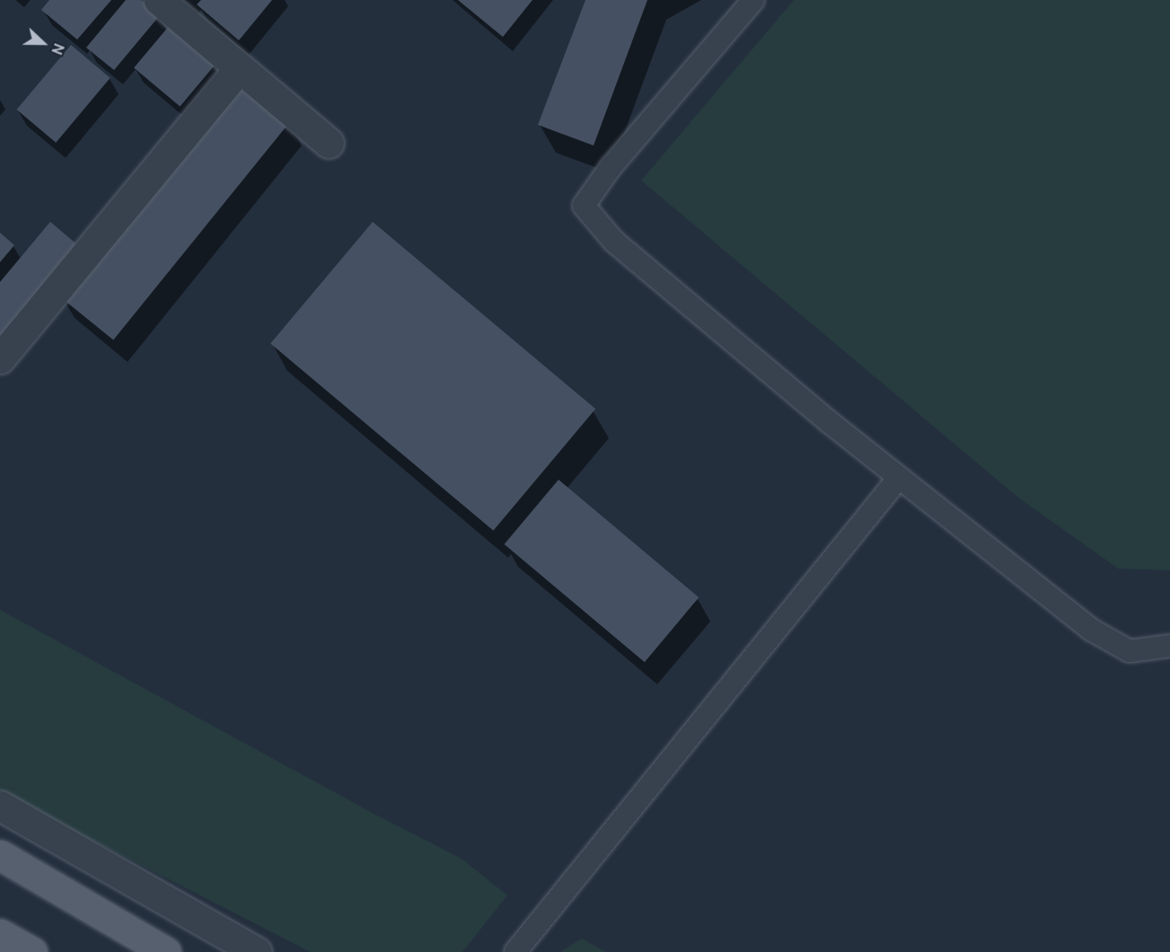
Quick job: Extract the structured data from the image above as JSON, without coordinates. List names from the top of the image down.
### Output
{
  "north": "right"
}
